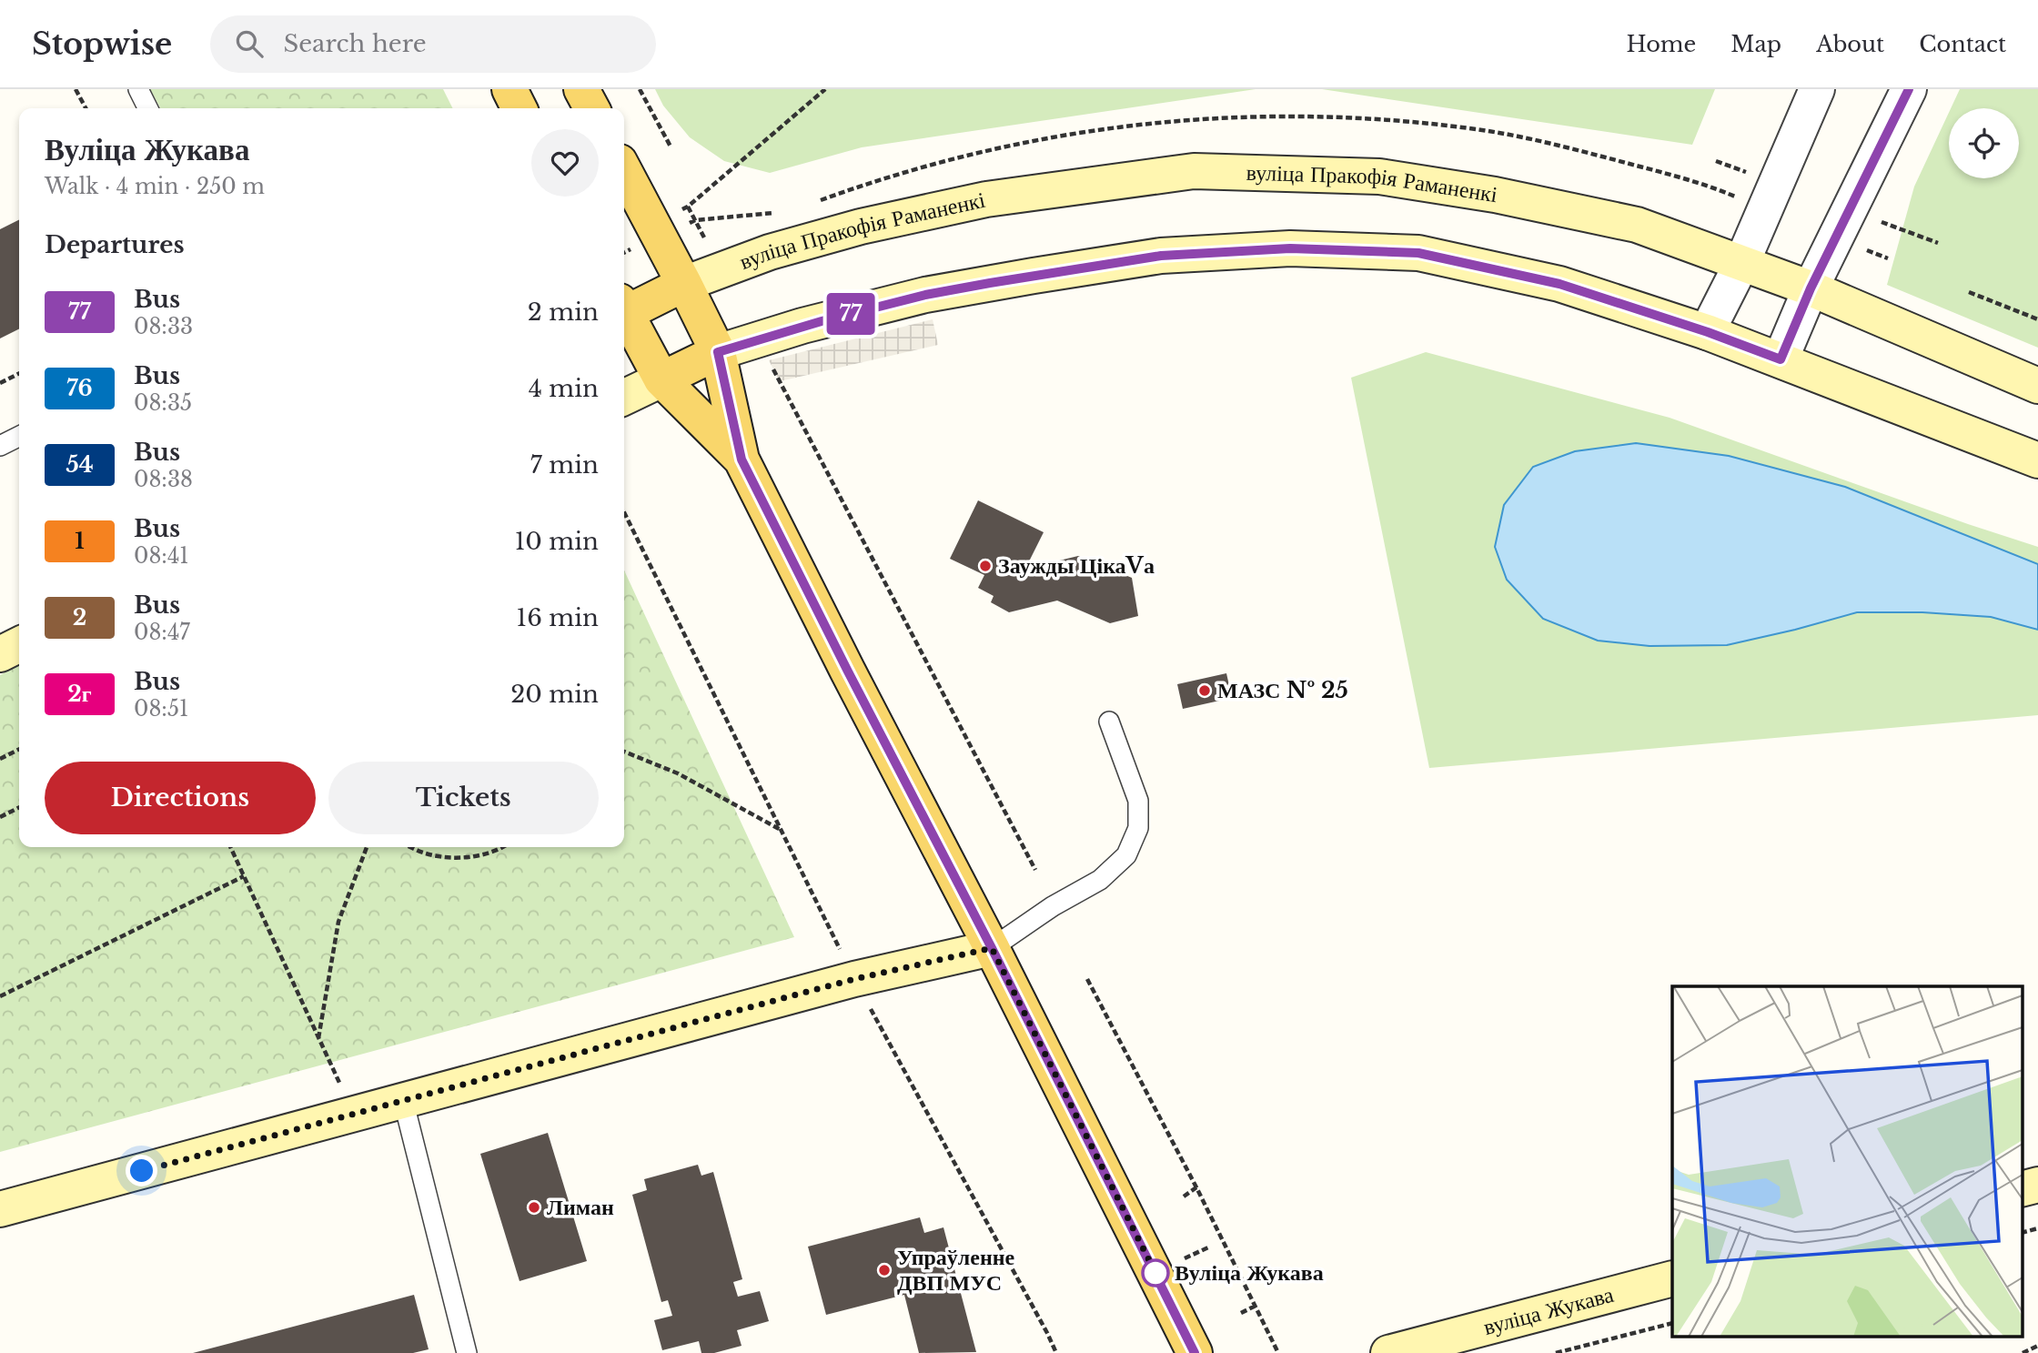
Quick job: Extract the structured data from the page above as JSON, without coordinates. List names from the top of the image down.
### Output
{
  "streets": {
    "street": ["вуліца Пракофія Раманенкі", "вуліца Жукава"]
  },
  "places": [
    "Заужды ЦікаVа",
    "МАЗС № 25",
    "Лиман",
    "Упраўленне ДВП МУС",
    "Вуліца Жукава"
  ],
  "lines": ["bus line 77"],
  "page": {
    "header": "Stopwise",
    "search": "Search here",
    "nav": [
      "Home",
      "Map",
      "About",
      "Contact"
    ],
    "on_map": "77",
    "heading": [
      ["Вуліца Жукава", "Walk · 4 min · 250 m"],
      "Departures"
    ],
    "list": [
      {
        "mark": "77",
        "name": "Bus",
        "note": "08:33",
        "value": "2 min"
      },
      {
        "mark": "76",
        "name": "Bus",
        "note": "08:35",
        "value": "4 min"
      },
      {
        "mark": "54",
        "name": "Bus",
        "note": "08:38",
        "value": "7 min"
      },
      {
        "mark": "1",
        "name": "Bus",
        "note": "08:41",
        "value": "10 min"
      },
      {
        "mark": "2",
        "name": "Bus",
        "note": "08:47",
        "value": "16 min"
      },
      {
        "mark": "2г",
        "name": "Bus",
        "note": "08:51",
        "value": "20 min"
      }
    ],
    "buttons": ["Directions", "Tickets"]
  }
}
